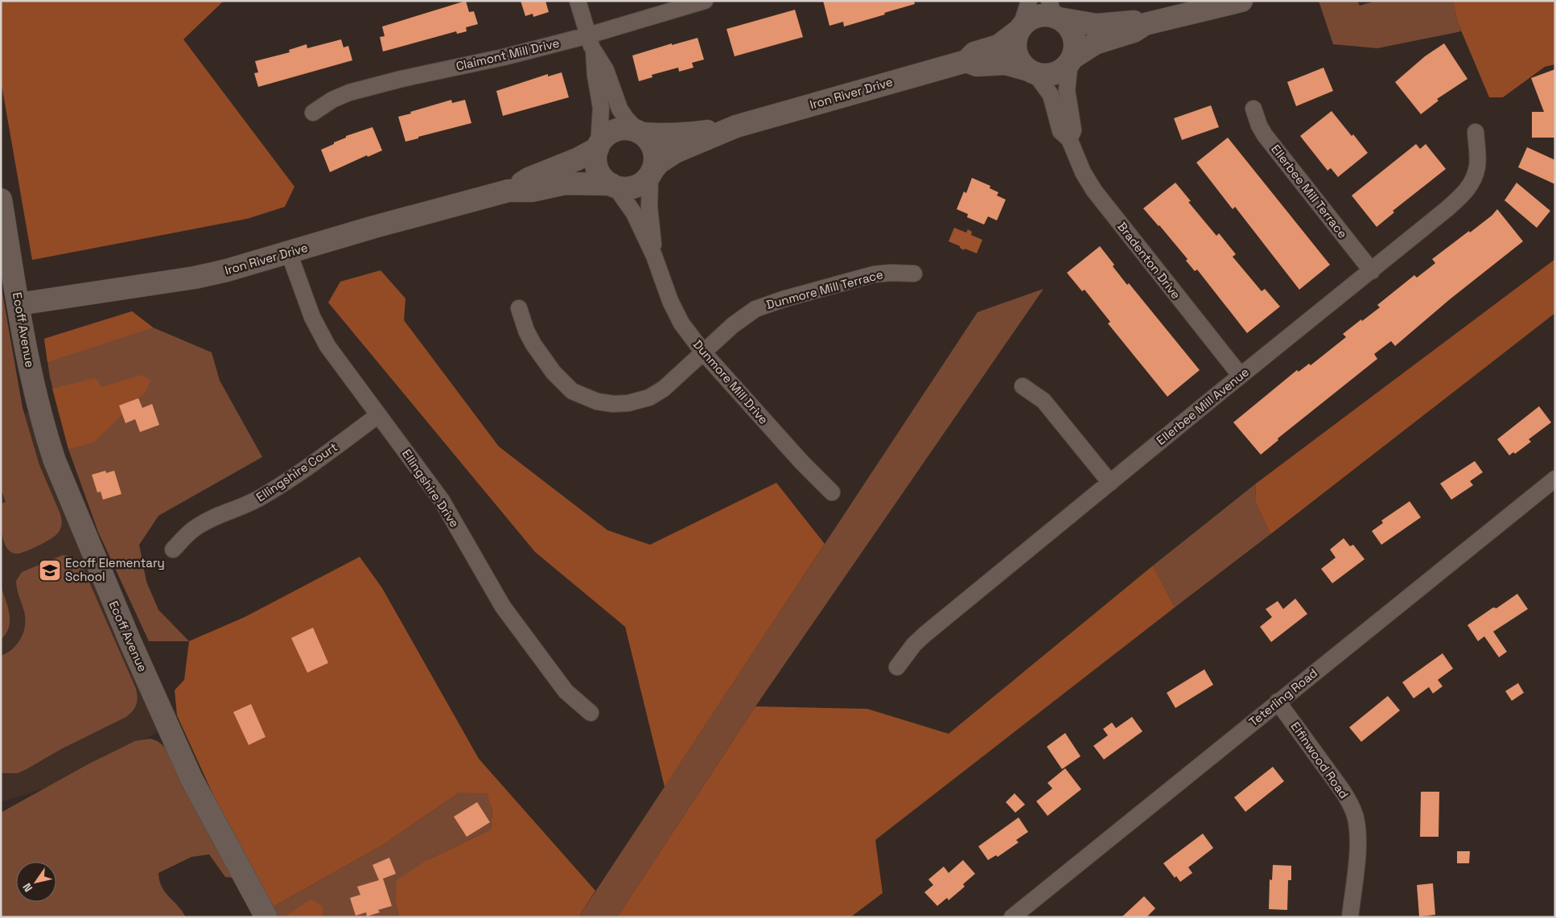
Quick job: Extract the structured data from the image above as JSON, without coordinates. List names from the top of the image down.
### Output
{
  "streets": {
    "street": [
      "Claimont Mill Drive",
      "Iron River Drive",
      "Ellerbee Mill Terrace",
      "Bradenton Drive",
      "Dunmore Mill Terrace",
      "Ecoff Avenue",
      "Dunmore Mill Drive",
      "Ellerbee Mill Avenue",
      "Ellingshire Court",
      "Ellingshire Drive",
      "Teterling Road",
      "Elfinwood Road"
    ]
  },
  "crossings": [
    ["Iron River Drive", "Bradenton Drive"],
    ["Iron River Drive", "Ecoff Avenue"],
    ["Iron River Drive", "Dunmore Mill Drive"],
    ["Iron River Drive", "Ellingshire Drive"],
    ["Ellerbee Mill Terrace", "Ellerbee Mill Avenue"],
    ["Bradenton Drive", "Ellerbee Mill Avenue"],
    ["Dunmore Mill Terrace", "Dunmore Mill Drive"],
    ["Ellingshire Court", "Ellingshire Drive"],
    ["Teterling Road", "Elfinwood Road"]
  ],
  "places": {
    "school or university": ["Ecoff Elementary School"]
  },
  "north": "bottom left"
}
